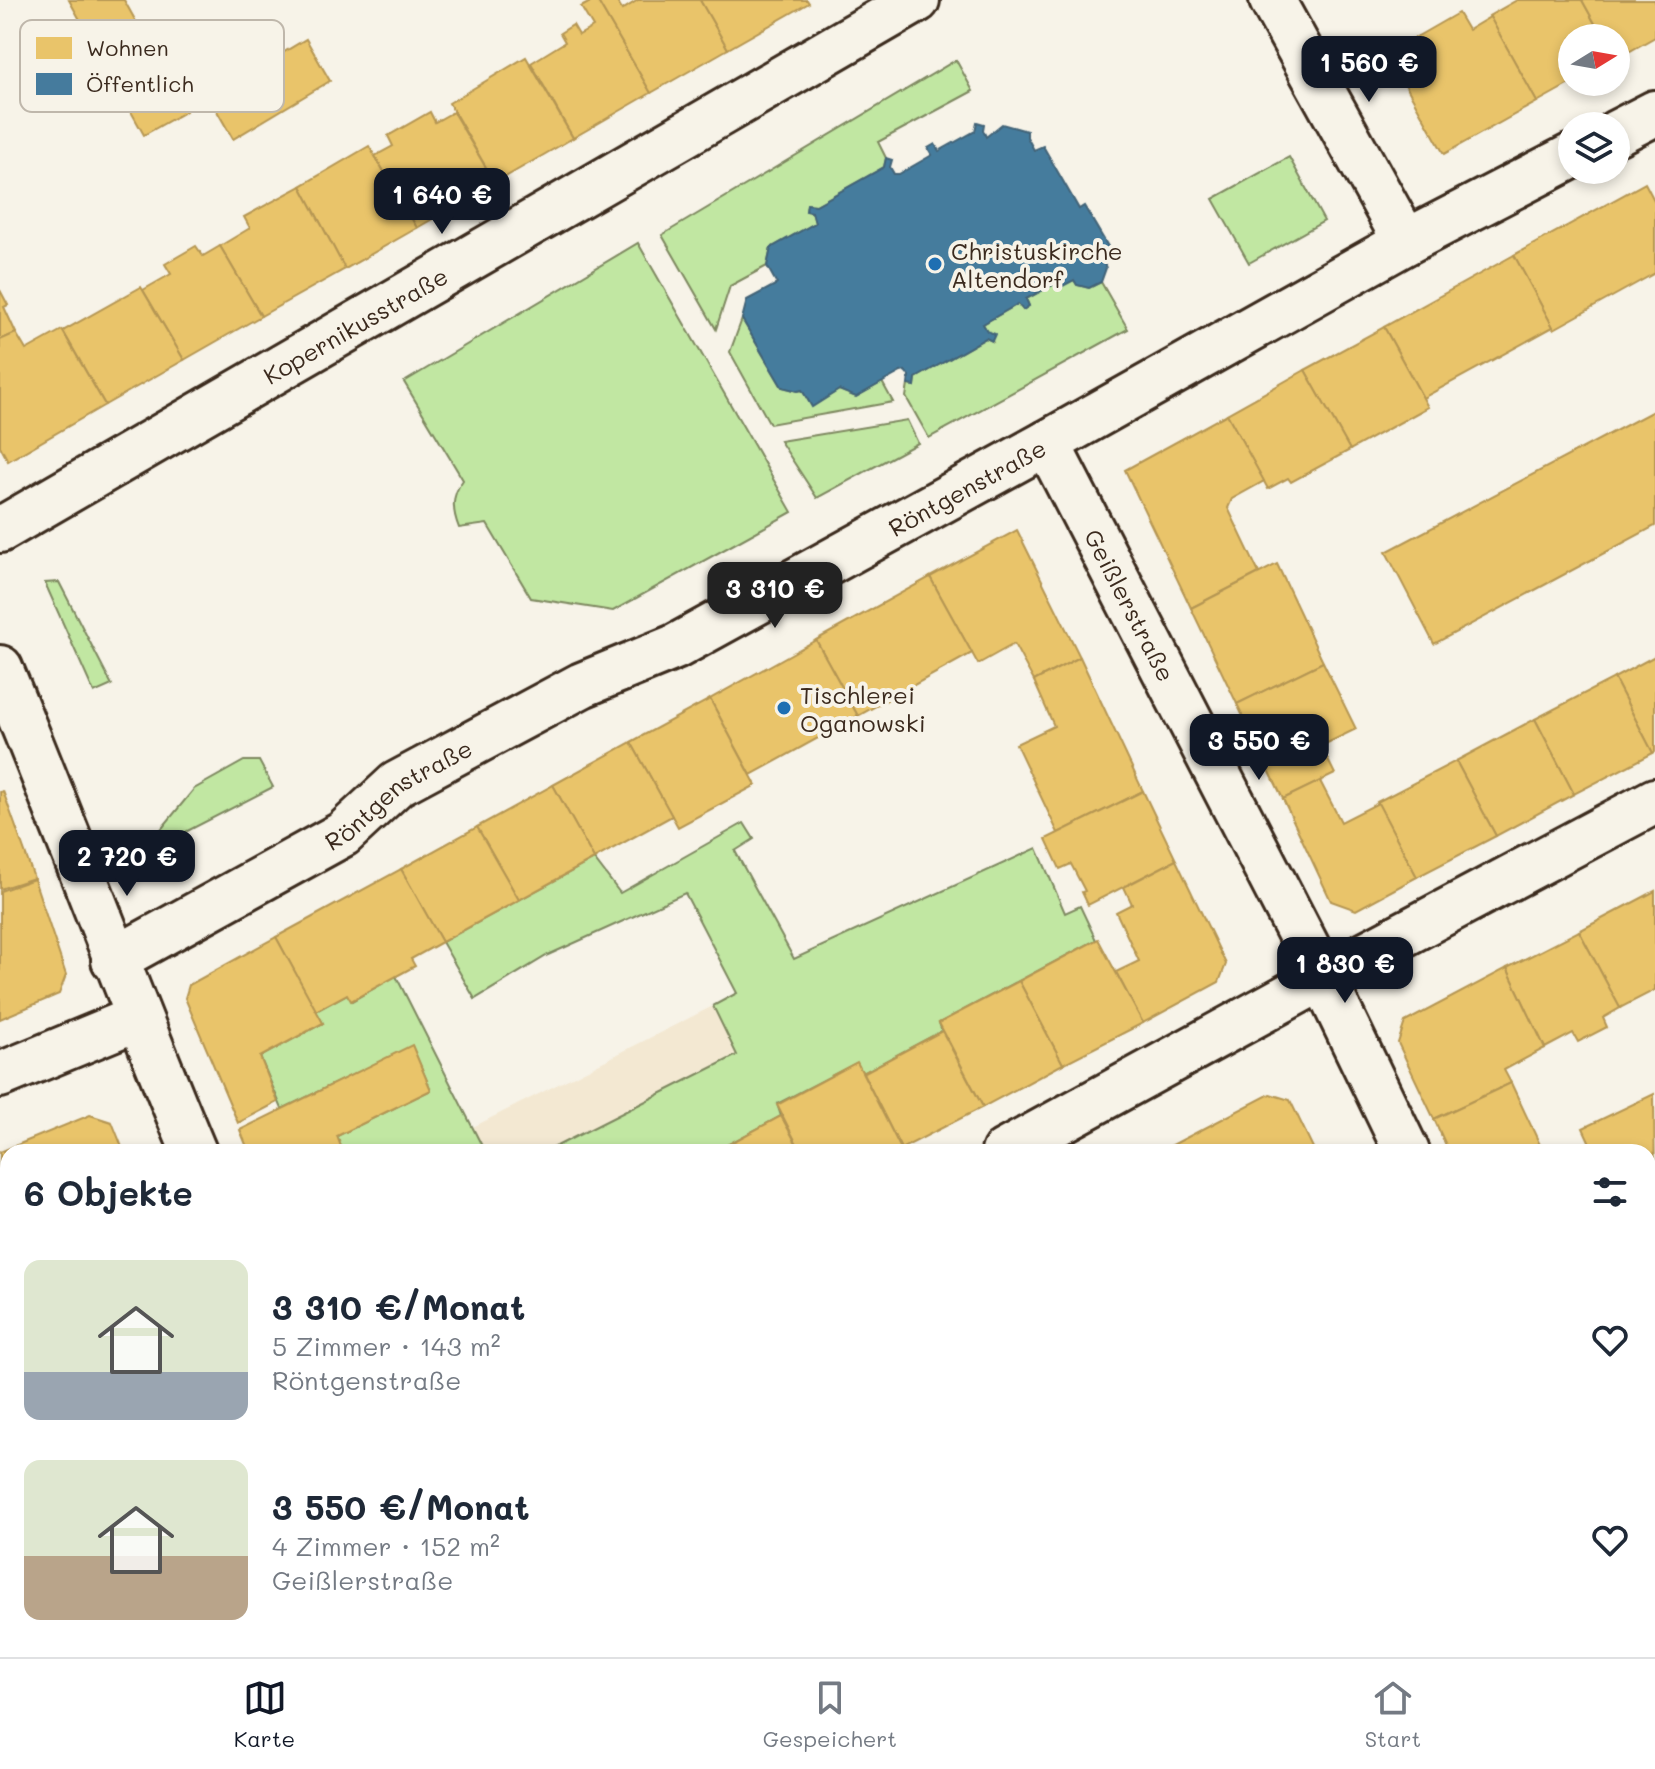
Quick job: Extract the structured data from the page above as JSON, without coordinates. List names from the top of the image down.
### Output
{
  "streets": {
    "street": ["Kopernikusstraße", "Röntgenstraße", "Geißlerstraße"]
  },
  "crossings": [
    ["Röntgenstraße", "Geißlerstraße"]
  ],
  "places": ["Christuskirche Altendorf", "Tischlerei Oganowski"],
  "legend": ["Wohnen", "Öffentlich"],
  "north": "right",
  "page": {
    "price": [
      "1 560 €",
      "1 640 €",
      "3 310 €",
      "3 550 €",
      "2 720 €",
      "1 830 €"
    ],
    "heading": "6 Objekte",
    "list": [
      {
        "name": "3 310 €/Monat",
        "note": "5 Zimmer · 143 m² · Röntgenstraße"
      },
      {
        "name": "3 550 €/Monat",
        "note": "4 Zimmer · 152 m² · Geißlerstraße"
      }
    ],
    "tabs": ["Karte", "Gespeichert", "Start"]
  }
}
